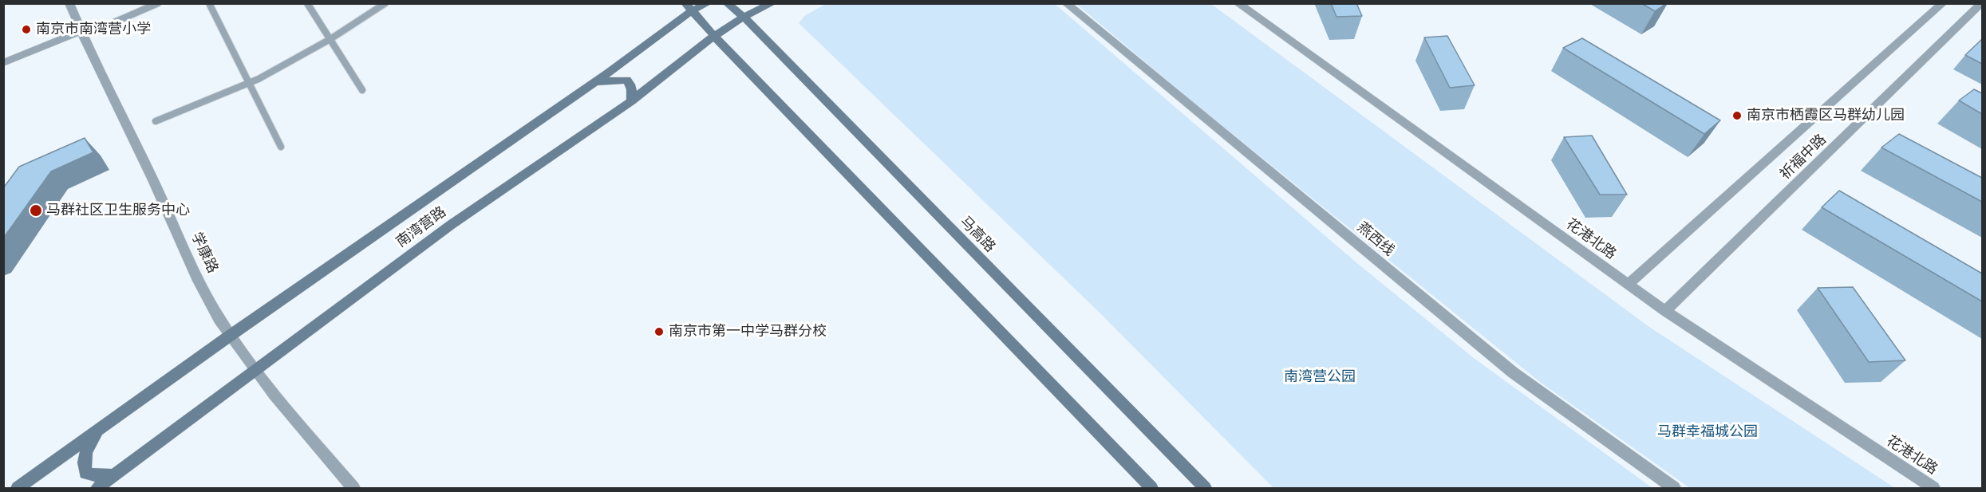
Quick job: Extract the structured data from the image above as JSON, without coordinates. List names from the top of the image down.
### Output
{
  "streets": {
    "main road": ["南湾营路", "马高路"],
    "street": [
      "祈福中路",
      "燕西线",
      "花港北路",
      "学康路"
    ]
  },
  "crossings": [
    ["祈福中路", "花港北路"],
    ["南湾营路", "马高路"],
    ["南湾营路", "学康路"]
  ],
  "parks": ["南湾营公园", "马群幸福城公园"],
  "places": [
    "南京市南湾营小学",
    "南京市栖霞区马群幼儿园",
    "马群社区卫生服务中心",
    "南京市第一中学马群分校"
  ]
}
